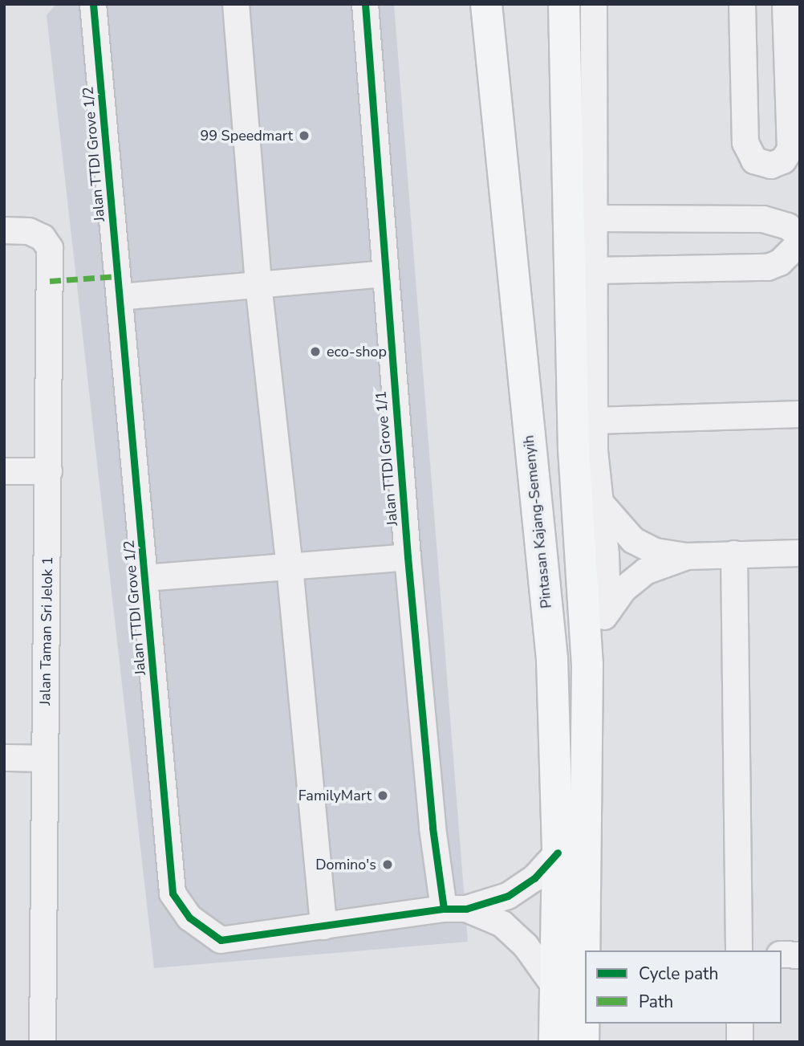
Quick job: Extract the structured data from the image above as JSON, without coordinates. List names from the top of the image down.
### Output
{
  "streets": {
    "highway": ["Pintasan Kajang-Semenyih"],
    "street": ["Jalan TTDI Grove 1/2", "Jalan TTDI Grove 1/1", "Jalan Taman Sri Jelok 1"]
  },
  "crossings": [
    ["Jalan TTDI Grove 1/2", "Jalan TTDI Grove 1/1"],
    ["Jalan TTDI Grove 1/2", "Pintasan Kajang-Semenyih"]
  ],
  "places": [
    "99 Speedmart",
    "eco-shop",
    "FamilyMart",
    "Domino's"
  ],
  "legend": ["Cycle path", "Path"]
}
